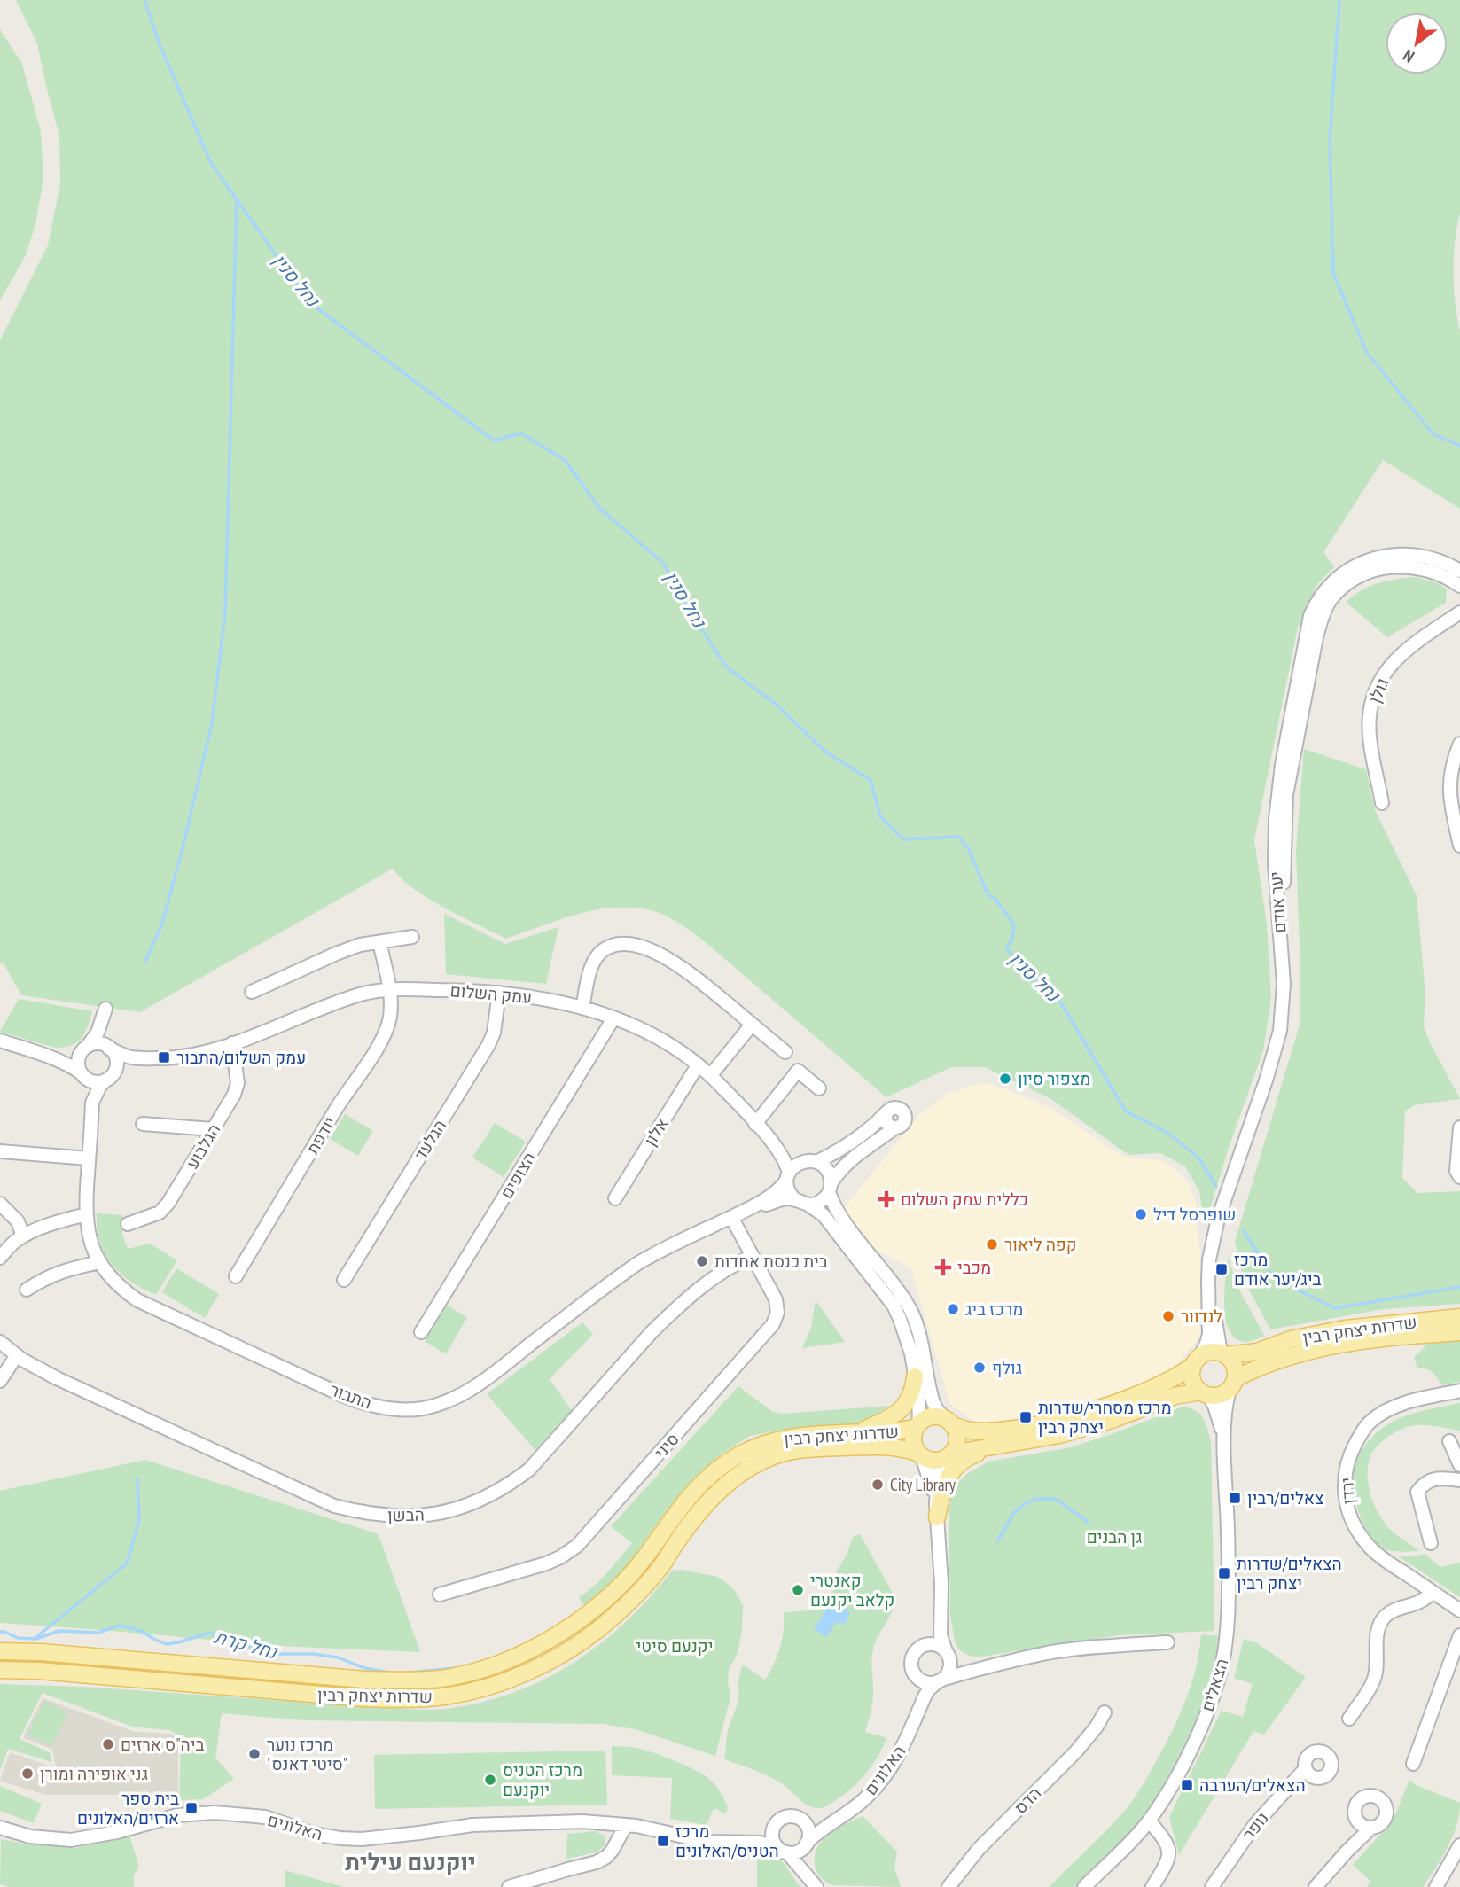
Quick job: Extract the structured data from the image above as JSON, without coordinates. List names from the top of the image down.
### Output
{
  "streets": {
    "main road": ["שדרות יצחק רבין"],
    "street": [
      "גולן",
      "יער אודם",
      "עמק השלום",
      "אלון",
      "יודפת",
      "הגלעד",
      "הגלבוע",
      "הצופים",
      "התבור",
      "סיני",
      "ירדן",
      "הבשן",
      "הצאלים",
      "האלונים",
      "הדס",
      "נופר"
    ]
  },
  "crossings": [
    ["יער אודם", "שדרות יצחק רבין"],
    ["יער אודם", "הצאלים"],
    ["עמק השלום", "אלון"],
    ["עמק השלום", "יודפת"],
    ["עמק השלום", "הגלעד"],
    ["עמק השלום", "הגלבוע"],
    ["עמק השלום", "הצופים"],
    ["עמק השלום", "התבור"],
    ["שדרות יצחק רבין", "הצאלים"],
    ["התבור", "סיני"],
    ["סיני", "הבשן"]
  ],
  "districts": ["יוקנעם עילית"],
  "water": ["נחל סנין", "נחל קרת"],
  "parks": ["גן הבנים", "יקנעם סיטי"],
  "places": {
    "transit": [
      "עמק השלום/התבור",
      "מרכז ביג/יער אודם",
      "מרכז מסחרי/שדרות יצחק רבין",
      "צאלים/רבין",
      "הצאלים/שדרות יצחק רבין",
      "הצאלים/הערבה",
      "בית ספר ארזים/האלונים",
      "מרכז הטניס/האלונים"
    ],
    "other": [
      "מצפור סיון",
      "שופרסל דיל",
      "קפה ליאור",
      "בית כנסת אחדות",
      "מרכז ביג",
      "לנדוור",
      "גולף",
      "City Library",
      "קאנטרי קלאב יקנעם",
      "ביה\"ס ארזים",
      "מרכז נוער \"סיטי דאנס\"",
      "גני אופירה ומורן",
      "מרכז הטניס יוקנעם"
    ],
    "health": ["כללית עמק השלום", "מכבי"]
  },
  "north": "bottom left"
}
